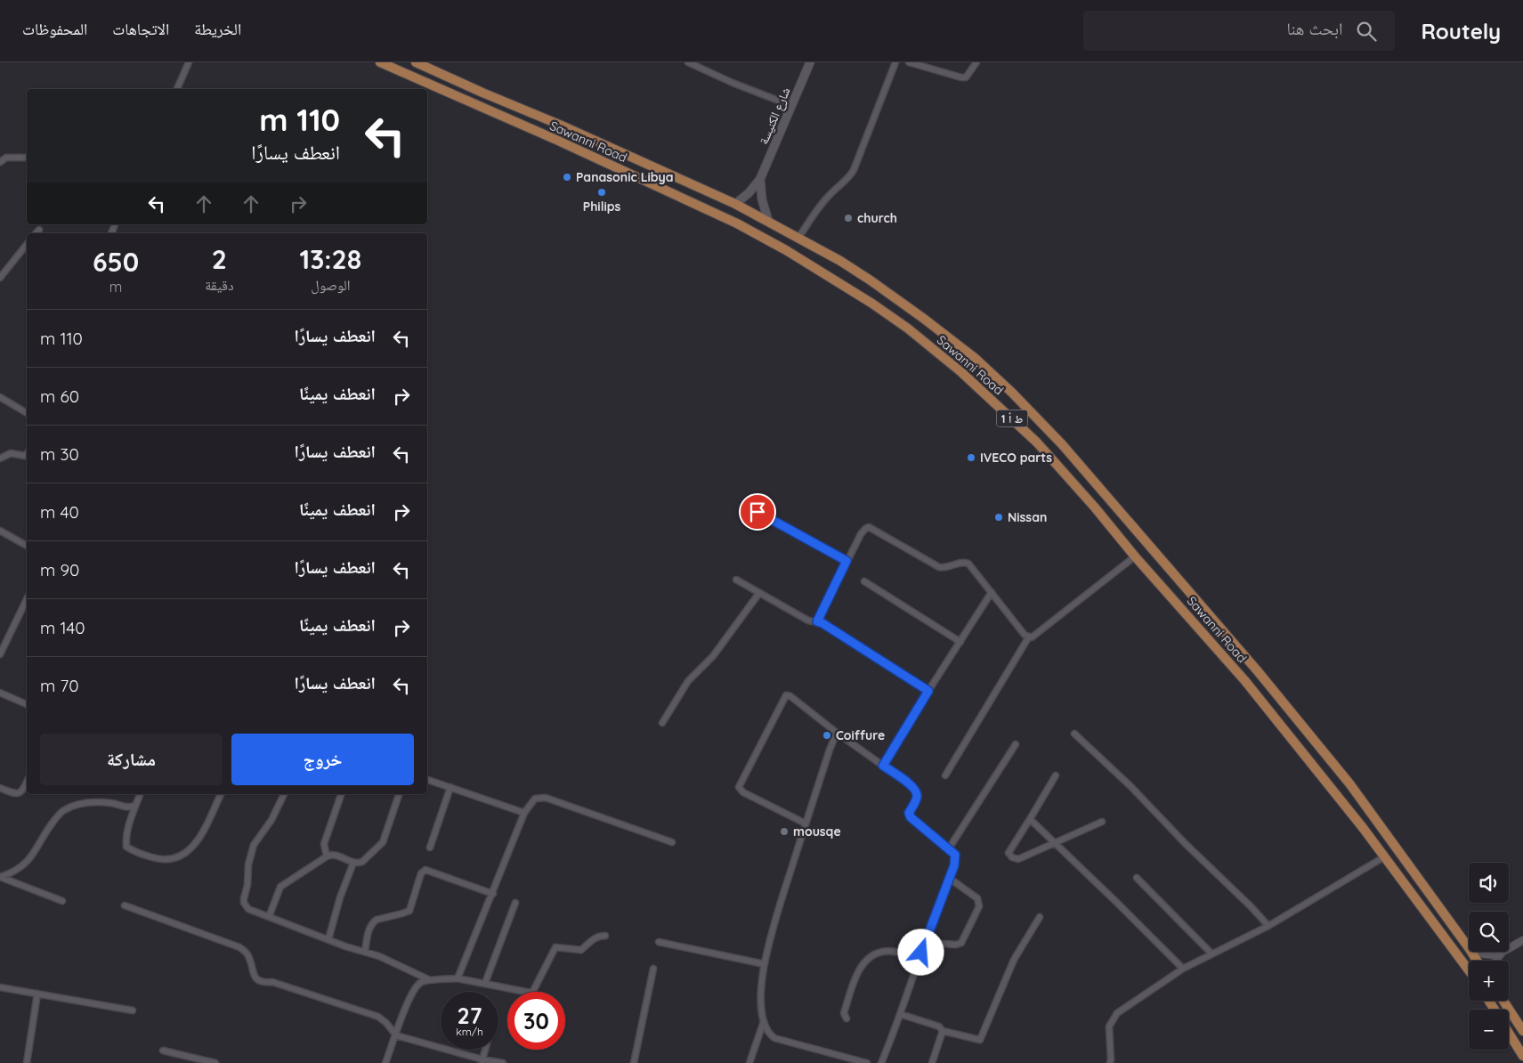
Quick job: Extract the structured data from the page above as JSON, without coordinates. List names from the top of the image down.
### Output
{
  "streets": {
    "highway": ["Sawanni Road", "ط أ 1"],
    "main road": ["شارع الكنيسة"]
  },
  "crossings": [
    ["شارع الكنيسة", "Sawanni Road"]
  ],
  "places": [
    "Panasonic Libya",
    "Philips",
    "church",
    "IVECO parts",
    "Nissan",
    "Coiffure",
    "mousqe"
  ],
  "page": {
    "header": "Routely",
    "search": "ابحث هنا",
    "nav": ["الخريطة", "الاتجاهات", "المحفوظات"],
    "turn": ["110 m", "انعطف يسارًا"],
    "eta": [
      "13:28",
      "الوصول",
      "2",
      "دقيقة",
      "650",
      "m"
    ],
    "list": [
      {
        "name": "انعطف يسارًا",
        "value": "110 m"
      },
      {
        "name": "انعطف يمينًا",
        "value": "60 m"
      },
      {
        "name": "انعطف يسارًا",
        "value": "30 m"
      },
      {
        "name": "انعطف يمينًا",
        "value": "40 m"
      },
      {
        "name": "انعطف يسارًا",
        "value": "90 m"
      },
      {
        "name": "انعطف يمينًا",
        "value": "140 m"
      },
      {
        "name": "انعطف يسارًا",
        "value": "70 m"
      }
    ],
    "buttons": ["خروج", "مشاركة"],
    "map_buttons": ["+", "−"],
    "speed": "27 km/h",
    "limit": "30"
  }
}
